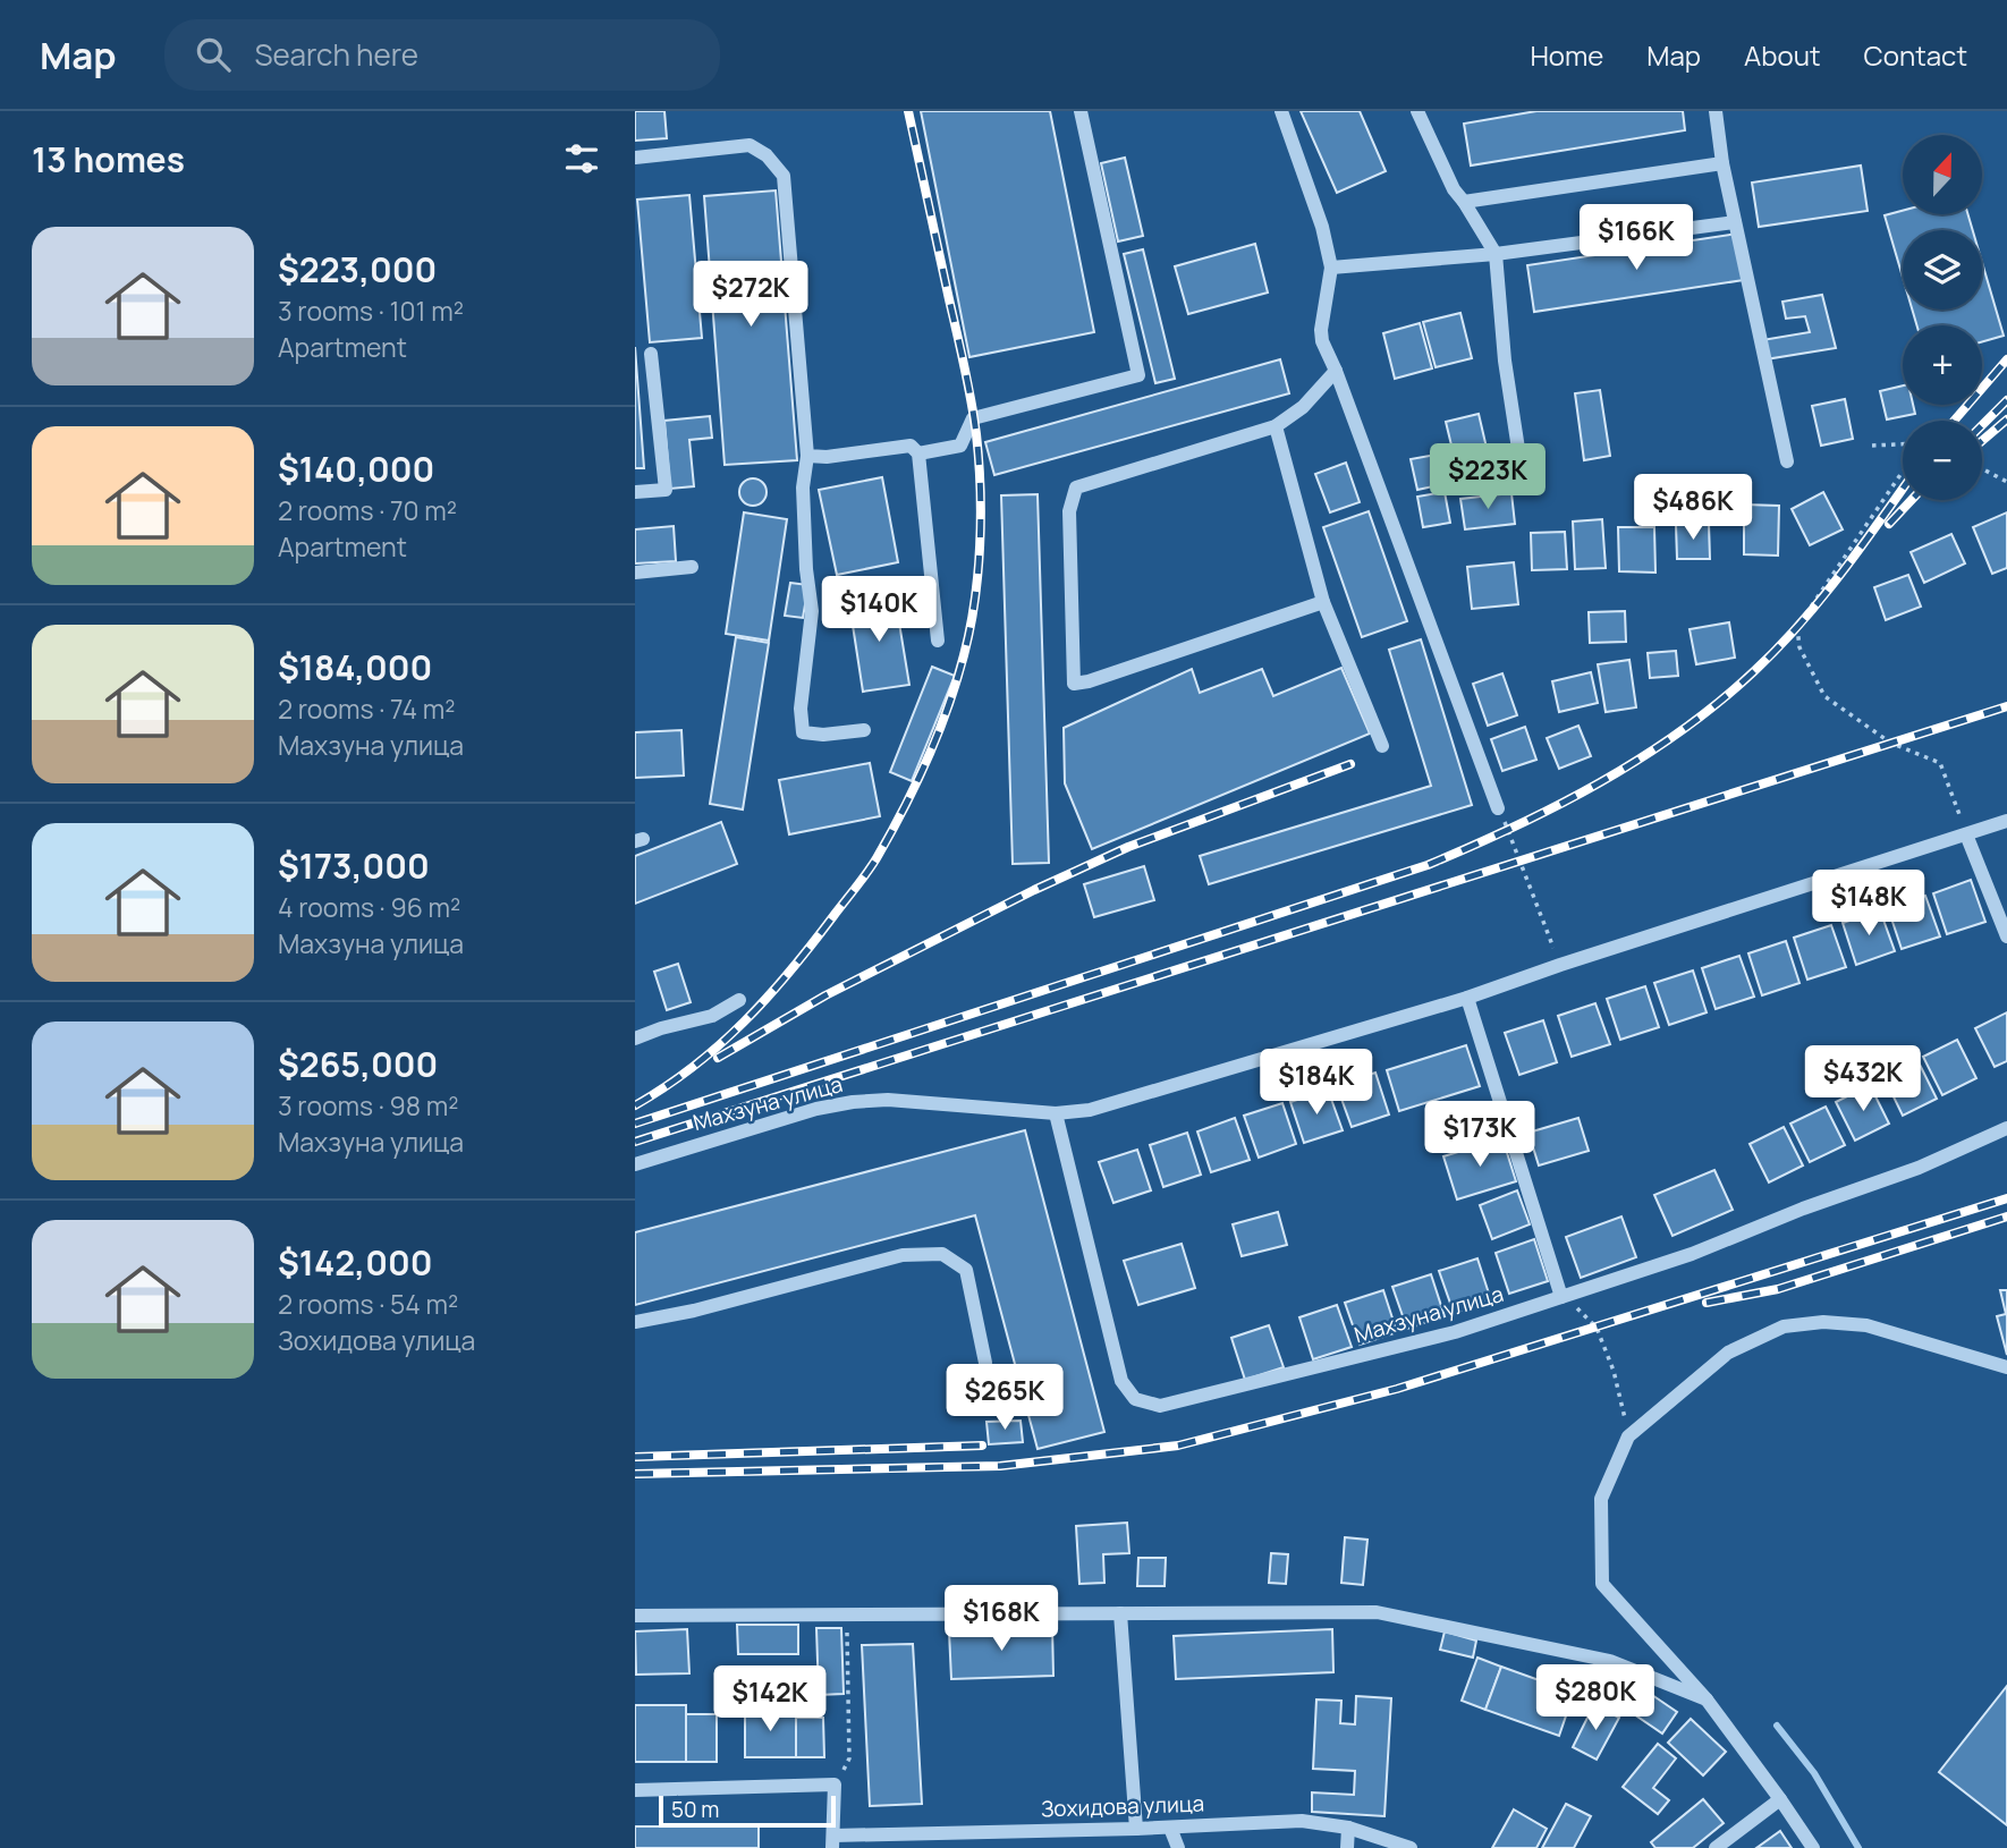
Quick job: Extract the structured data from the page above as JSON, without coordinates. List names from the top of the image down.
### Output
{
  "streets": {
    "street": ["Махзуна улица", "Зохидова улица"]
  },
  "scale_bar": "50 m",
  "north": "top",
  "page": {
    "header": "Map",
    "search": "Search here",
    "nav": [
      "Home",
      "Map",
      "About",
      "Contact"
    ],
    "heading": "13 homes",
    "map_buttons": ["+", "−"],
    "price": [
      "$166K",
      "$272K",
      "$223K",
      "$486K",
      "$140K",
      "$148K",
      "$432K",
      "$184K",
      "$173K",
      "$265K",
      "$168K",
      "$280K",
      "$142K"
    ],
    "list": [
      {
        "name": "$223,000",
        "note": "3 rooms · 101 m² · Apartment"
      },
      {
        "name": "$140,000",
        "note": "2 rooms · 70 m² · Apartment"
      },
      {
        "name": "$184,000",
        "note": "2 rooms · 74 m² · Махзуна улица"
      },
      {
        "name": "$173,000",
        "note": "4 rooms · 96 m² · Махзуна улица"
      },
      {
        "name": "$265,000",
        "note": "3 rooms · 98 m² · Махзуна улица"
      },
      {
        "name": "$142,000",
        "note": "2 rooms · 54 m² · Зохидова улица"
      }
    ],
    "scale": "50 m"
  }
}
